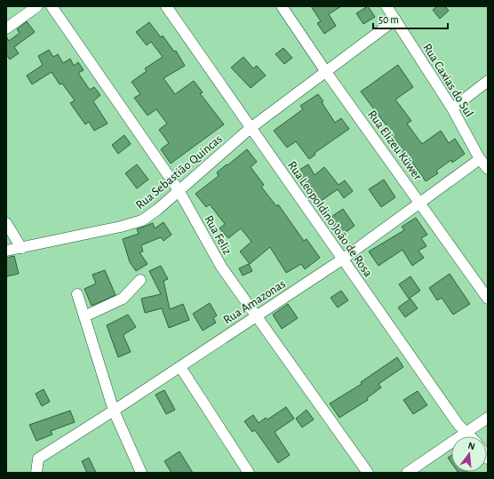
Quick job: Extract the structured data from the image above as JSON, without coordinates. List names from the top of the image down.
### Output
{
  "streets": {
    "street": [
      "Rua Caxias do Sul",
      "Rua Elizeu Küwer",
      "Rua Sebastião Quincas",
      "Rua Leopoldino João de Rosa",
      "Rua Feliz",
      "Rua Amazonas"
    ]
  },
  "crossings": [
    ["Rua Caxias do Sul", "Rua Sebastião Quincas"],
    ["Rua Caxias do Sul", "Rua Amazonas"],
    ["Rua Elizeu Küwer", "Rua Sebastião Quincas"],
    ["Rua Elizeu Küwer", "Rua Amazonas"],
    ["Rua Sebastião Quincas", "Rua Leopoldino João de Rosa"],
    ["Rua Sebastião Quincas", "Rua Feliz"],
    ["Rua Leopoldino João de Rosa", "Rua Amazonas"],
    ["Rua Feliz", "Rua Amazonas"]
  ],
  "scale_bar": "50 m",
  "north": "top"
}
